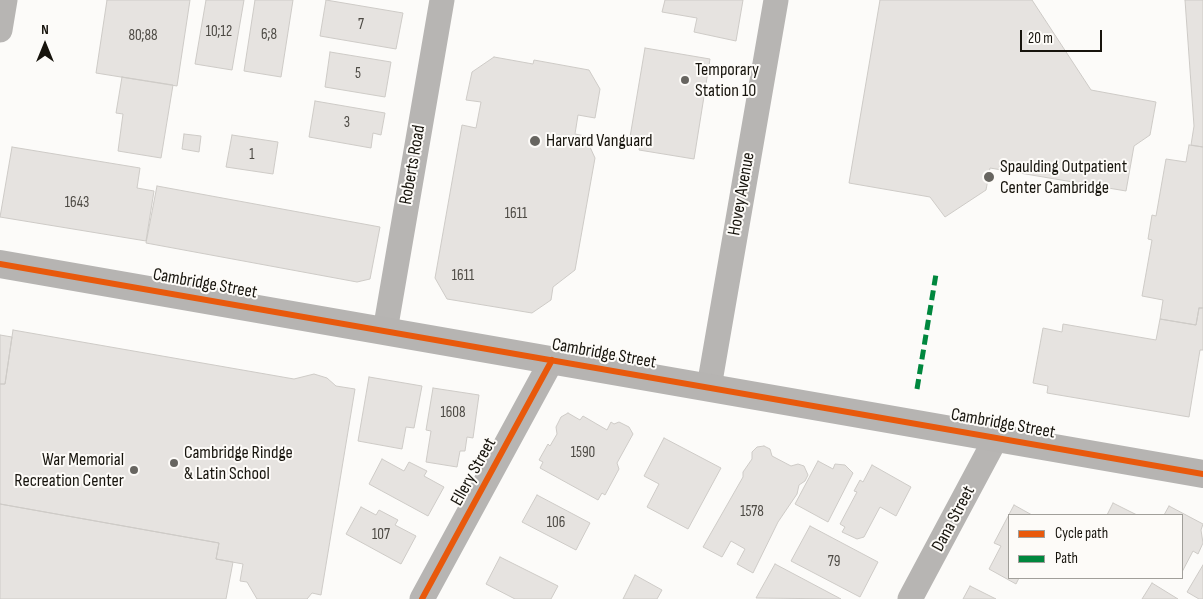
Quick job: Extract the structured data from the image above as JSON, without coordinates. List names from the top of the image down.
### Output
{
  "streets": {
    "main road": ["Cambridge Street"],
    "street": [
      "Roberts Road",
      "Hovey Avenue",
      "Ellery Street",
      "Dana Street"
    ]
  },
  "crossings": [
    ["Roberts Road", "Cambridge Street"],
    ["Hovey Avenue", "Cambridge Street"],
    ["Cambridge Street", "Ellery Street"],
    ["Cambridge Street", "Dana Street"]
  ],
  "places": [
    "Temporary Station 10",
    "Harvard Vanguard",
    "Spaulding Outpatient Center Cambridge",
    "Cambridge Rindge & Latin School",
    "War Memorial Recreation Center"
  ],
  "house_numbers": [
    "7",
    "10;12",
    "6;8",
    "80;88",
    "5",
    "3",
    "1",
    "1643",
    "1611",
    "1611",
    "1608",
    "1590",
    "1578",
    "106",
    "107",
    "79"
  ],
  "legend": ["Cycle path", "Path"],
  "scale_bar": "20 m",
  "north": "top"
}
